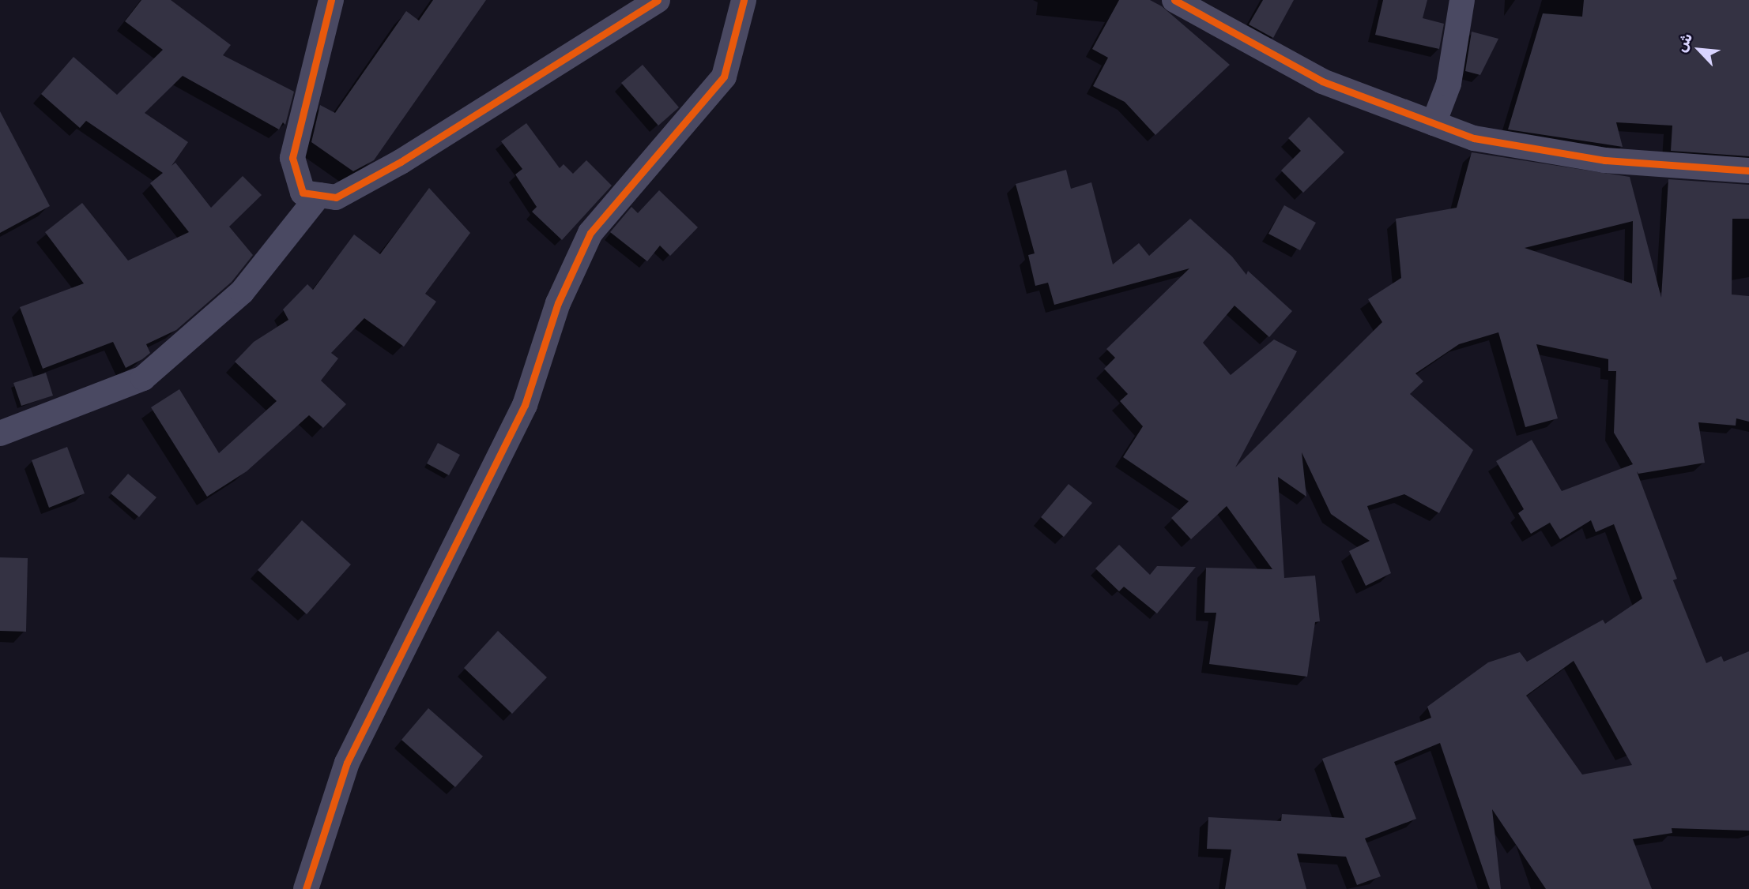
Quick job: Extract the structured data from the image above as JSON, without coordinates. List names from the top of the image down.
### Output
{
  "north": "top left"
}
